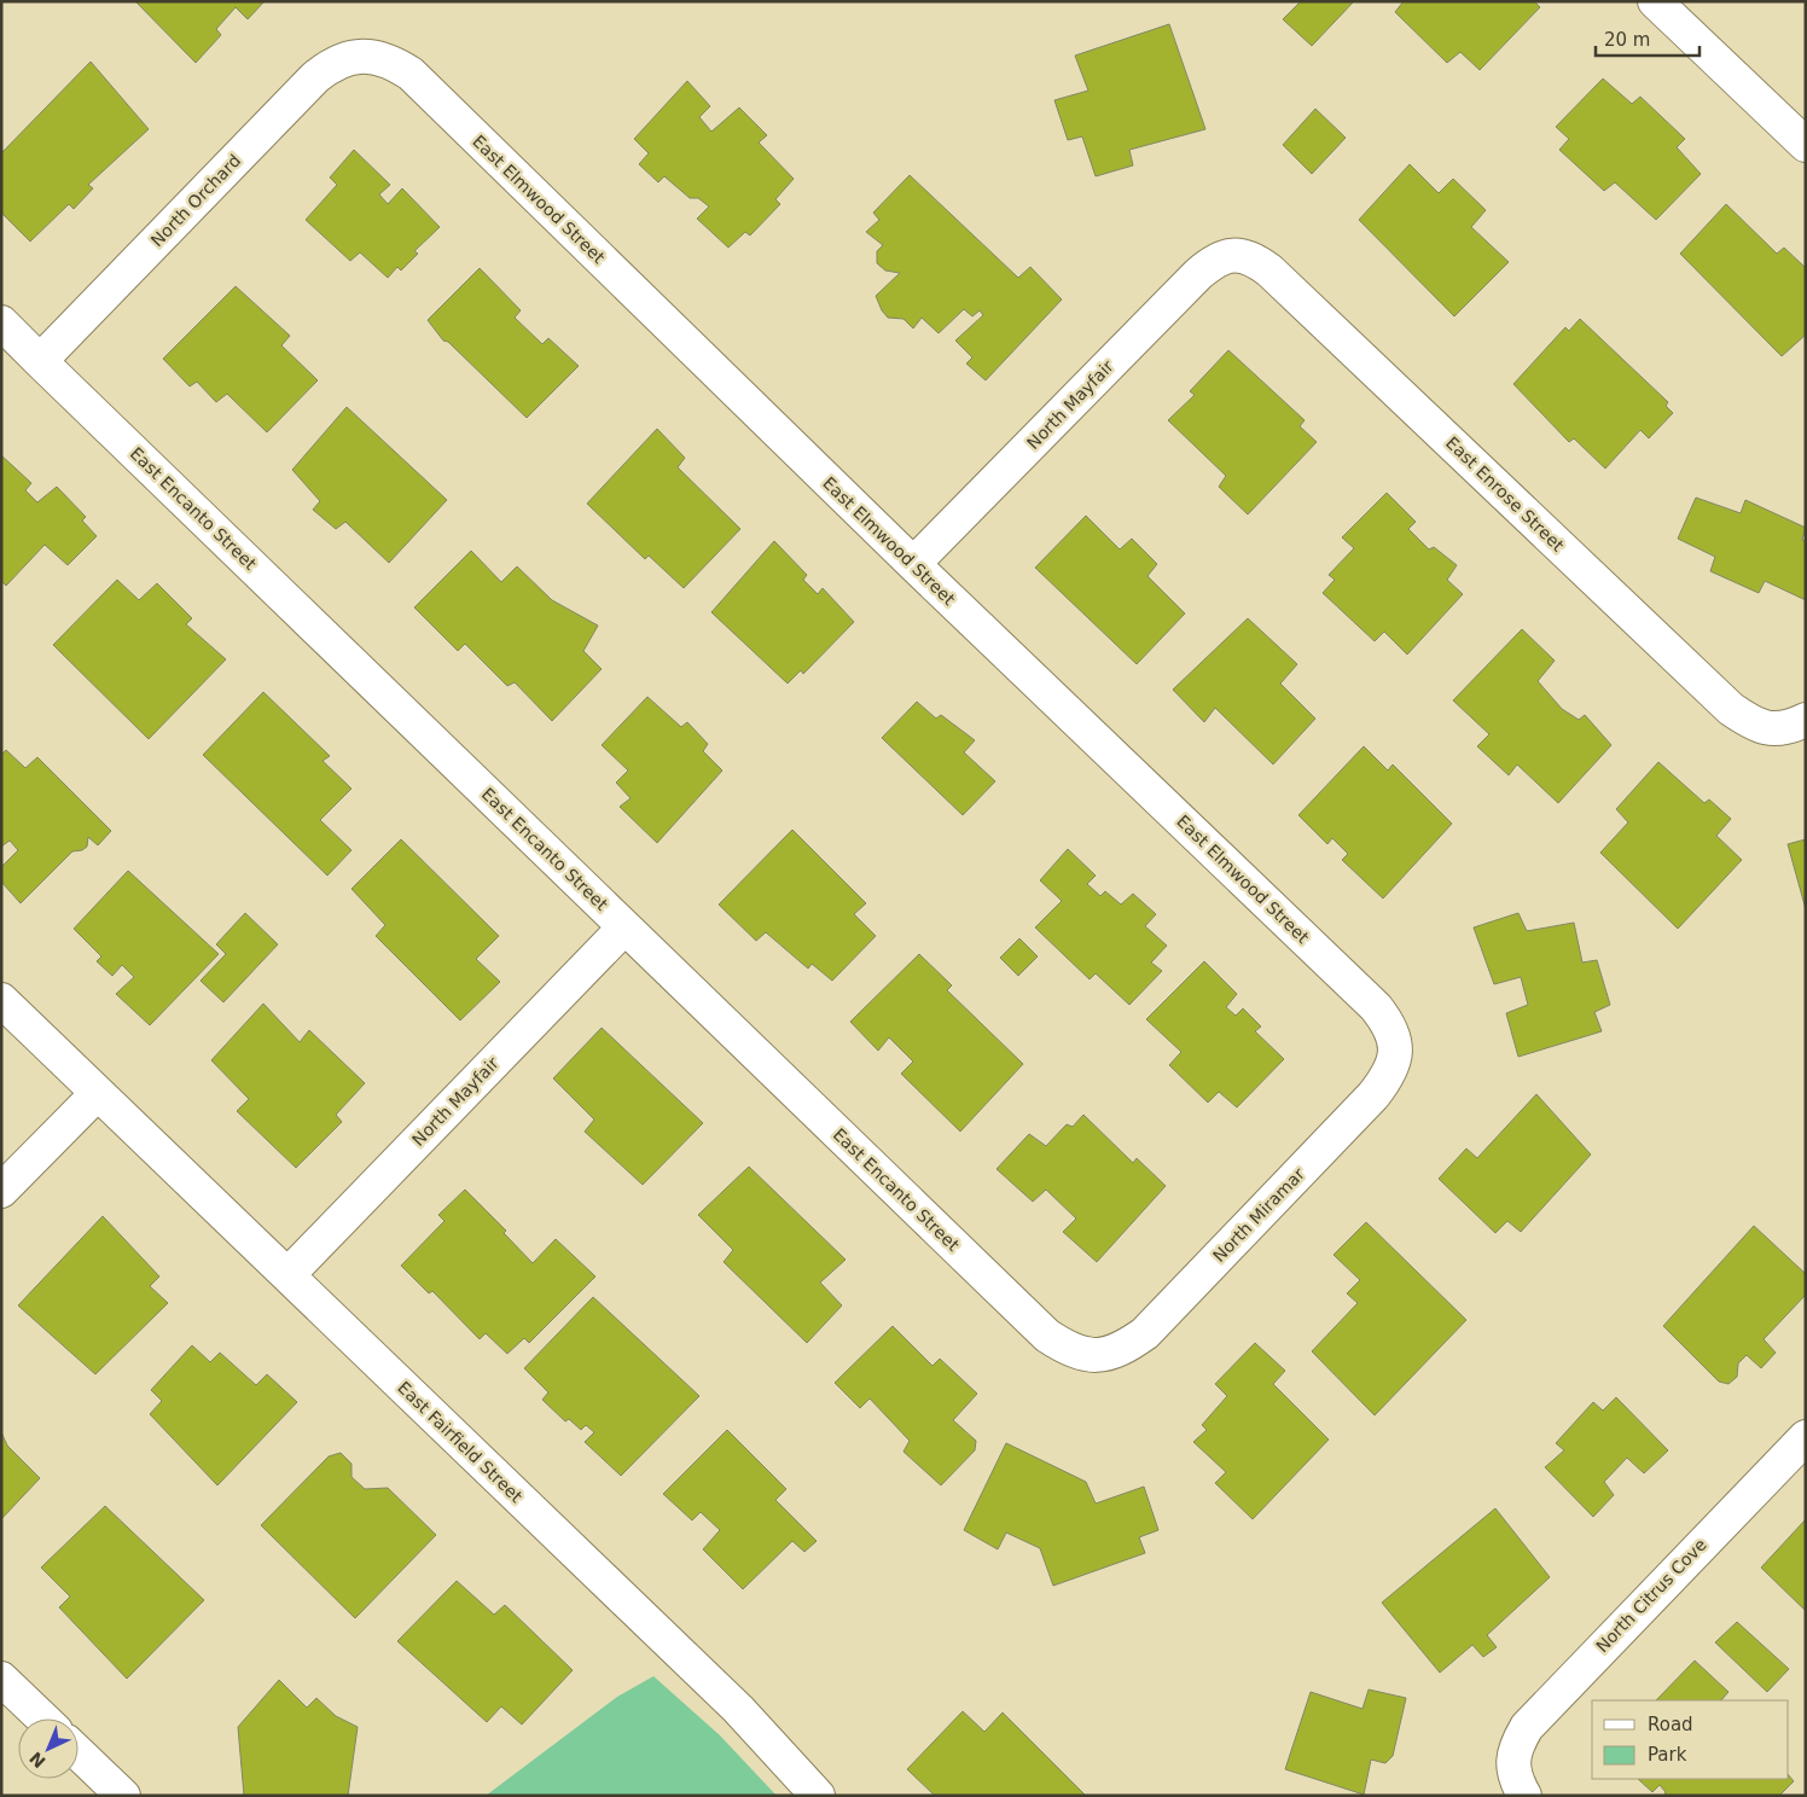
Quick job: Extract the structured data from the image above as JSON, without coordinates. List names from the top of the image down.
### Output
{
  "streets": {
    "street": [
      "East Elmwood Street",
      "North Orchard",
      "North Mayfair",
      "East Enrose Street",
      "East Encanto Street",
      "North Miramar",
      "East Fairfield Street",
      "North Citrus Cove"
    ]
  },
  "crossings": [
    ["East Elmwood Street", "North Orchard"],
    ["East Elmwood Street", "North Mayfair"],
    ["East Elmwood Street", "North Miramar"],
    ["North Orchard", "East Encanto Street"],
    ["North Mayfair", "East Enrose Street"],
    ["North Mayfair", "East Encanto Street"],
    ["North Mayfair", "East Fairfield Street"],
    ["East Encanto Street", "North Miramar"]
  ],
  "legend": ["Road", "Park"],
  "scale_bar": "20 m",
  "north": "bottom left"
}
